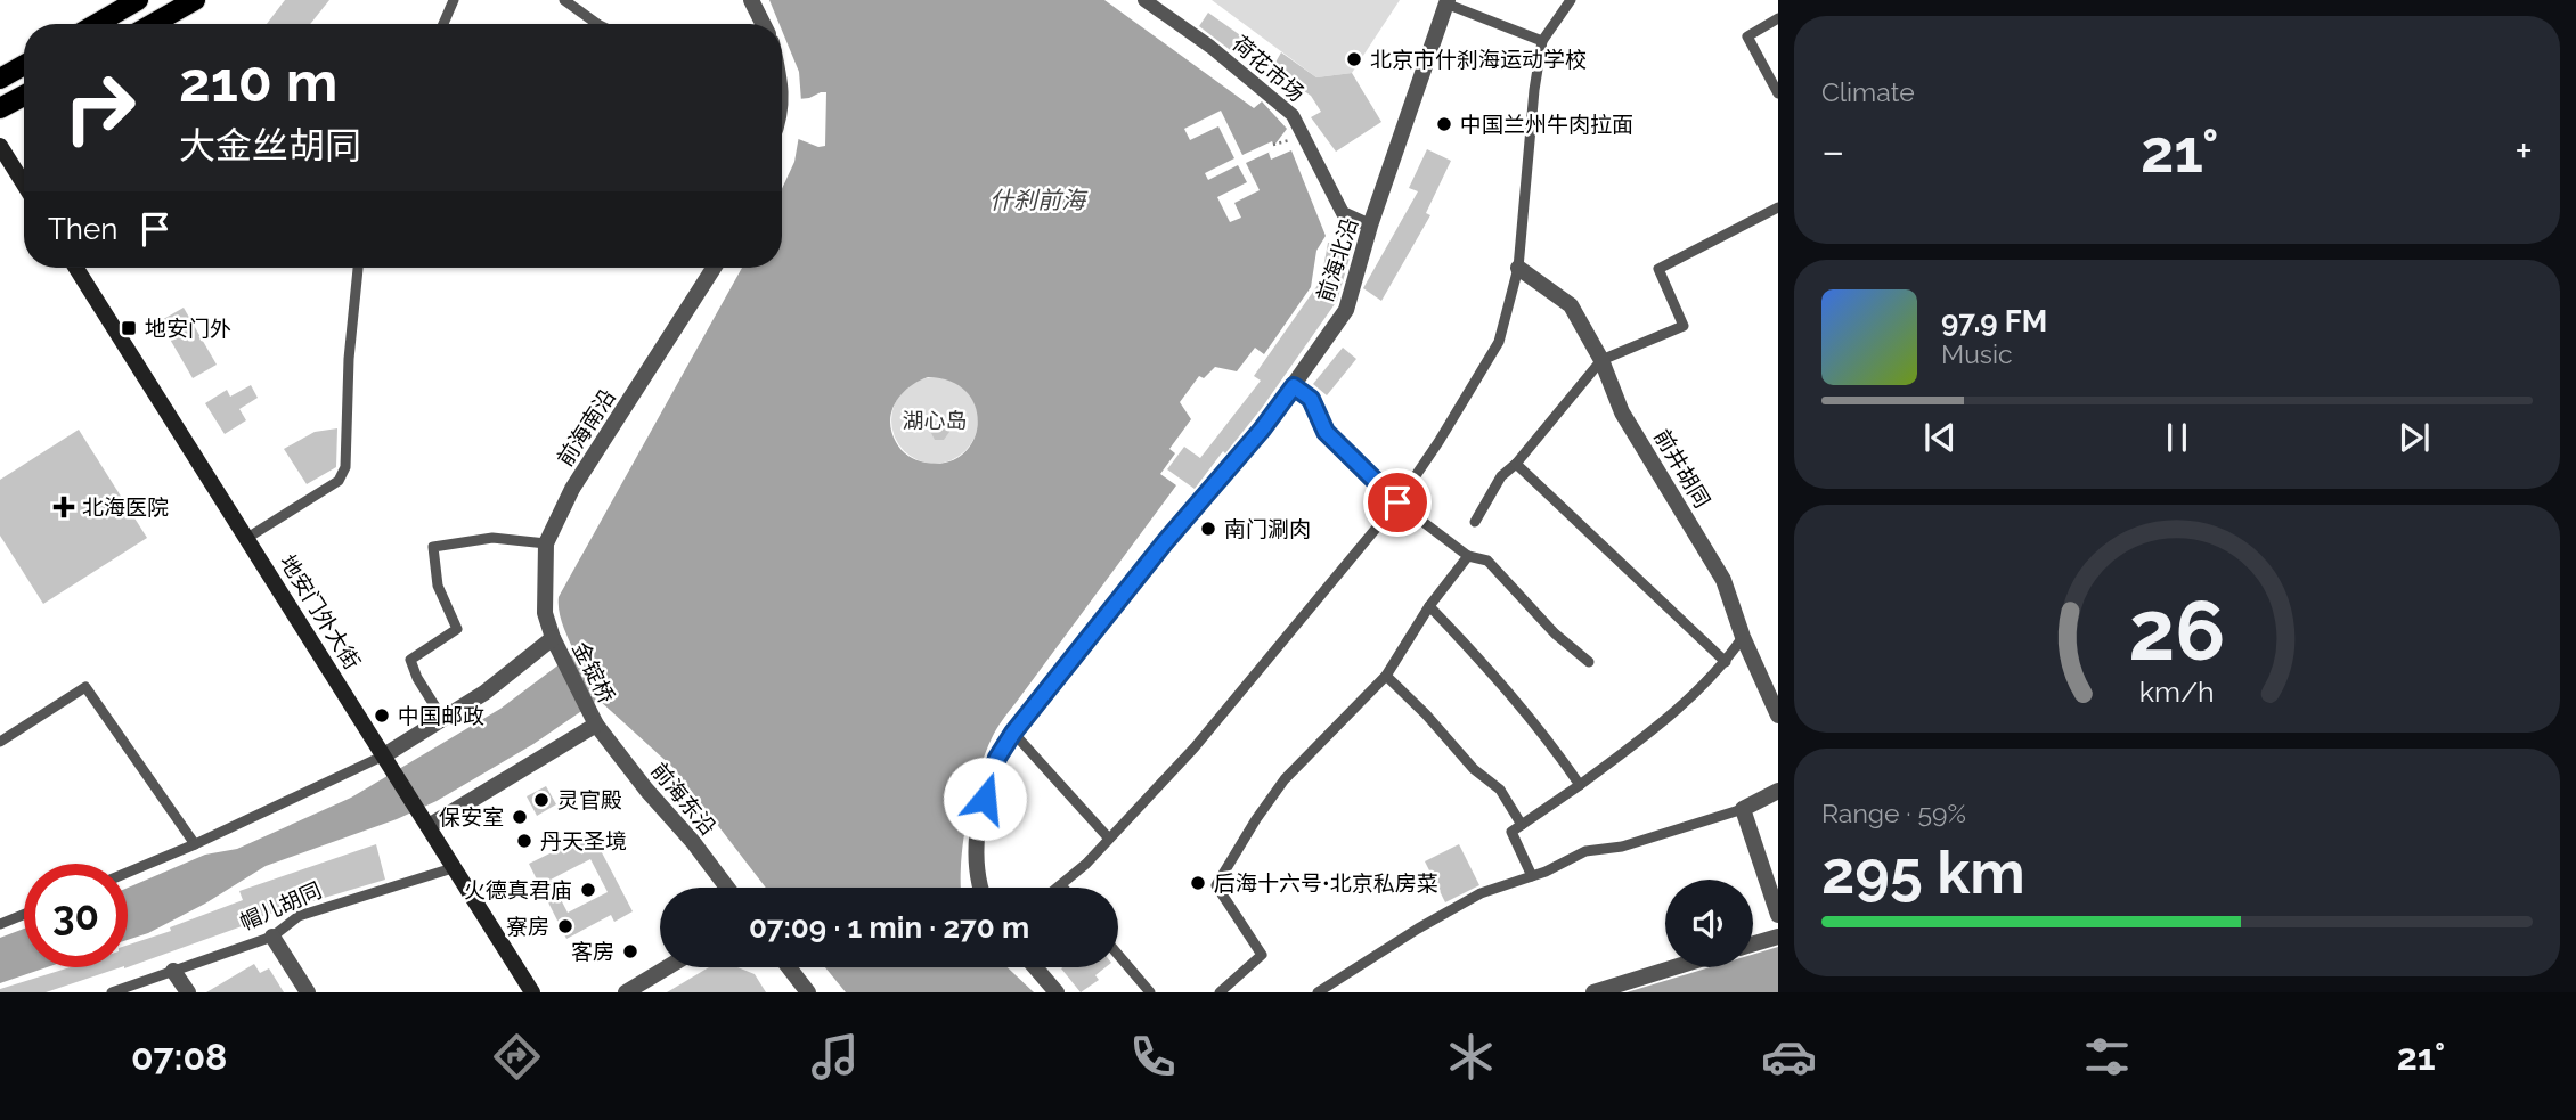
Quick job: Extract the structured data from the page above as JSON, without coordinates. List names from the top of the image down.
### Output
{
  "streets": {
    "main road": ["地安门外大街"],
    "street": [
      "荷花市场",
      "前海北沿",
      "前海南沿",
      "前井胡同",
      "金锭桥",
      "前海东沿"
    ],
    "lane": ["帽儿胡同"]
  },
  "crossings": [
    ["荷花市场", "前海北沿"],
    ["前海南沿", "金锭桥"],
    ["地安门外大街", "帽儿胡同"],
    ["金锭桥", "前海东沿"]
  ],
  "water": ["什刹前海"],
  "parks": ["湖心岛"],
  "places": {
    "other": [
      "北京市什刹海运动学校",
      "中国兰州牛肉拉面",
      "南门涮肉",
      "中国邮政",
      "灵官殿",
      "保安室",
      "丹天圣境",
      "后海十六号•北京私房菜",
      "火德真君庙",
      "寮房",
      "客房"
    ],
    "transit": ["地安门外"],
    "health": ["北海医院"]
  },
  "page": {
    "tile": [
      "Climate",
      ["Range · 59%", "295 km"]
    ],
    "turn": ["210 m", "大金丝胡同"],
    "heat": ["−", "21°", "+"],
    "then": "Then",
    "song": ["97.9 FM", "Music"],
    "limit": "30",
    "trip": "07:09 · 1 min · 270 m",
    "tabs": ["07:08", "21°"],
    "gauge": ["26", "km/h"]
  }
}
